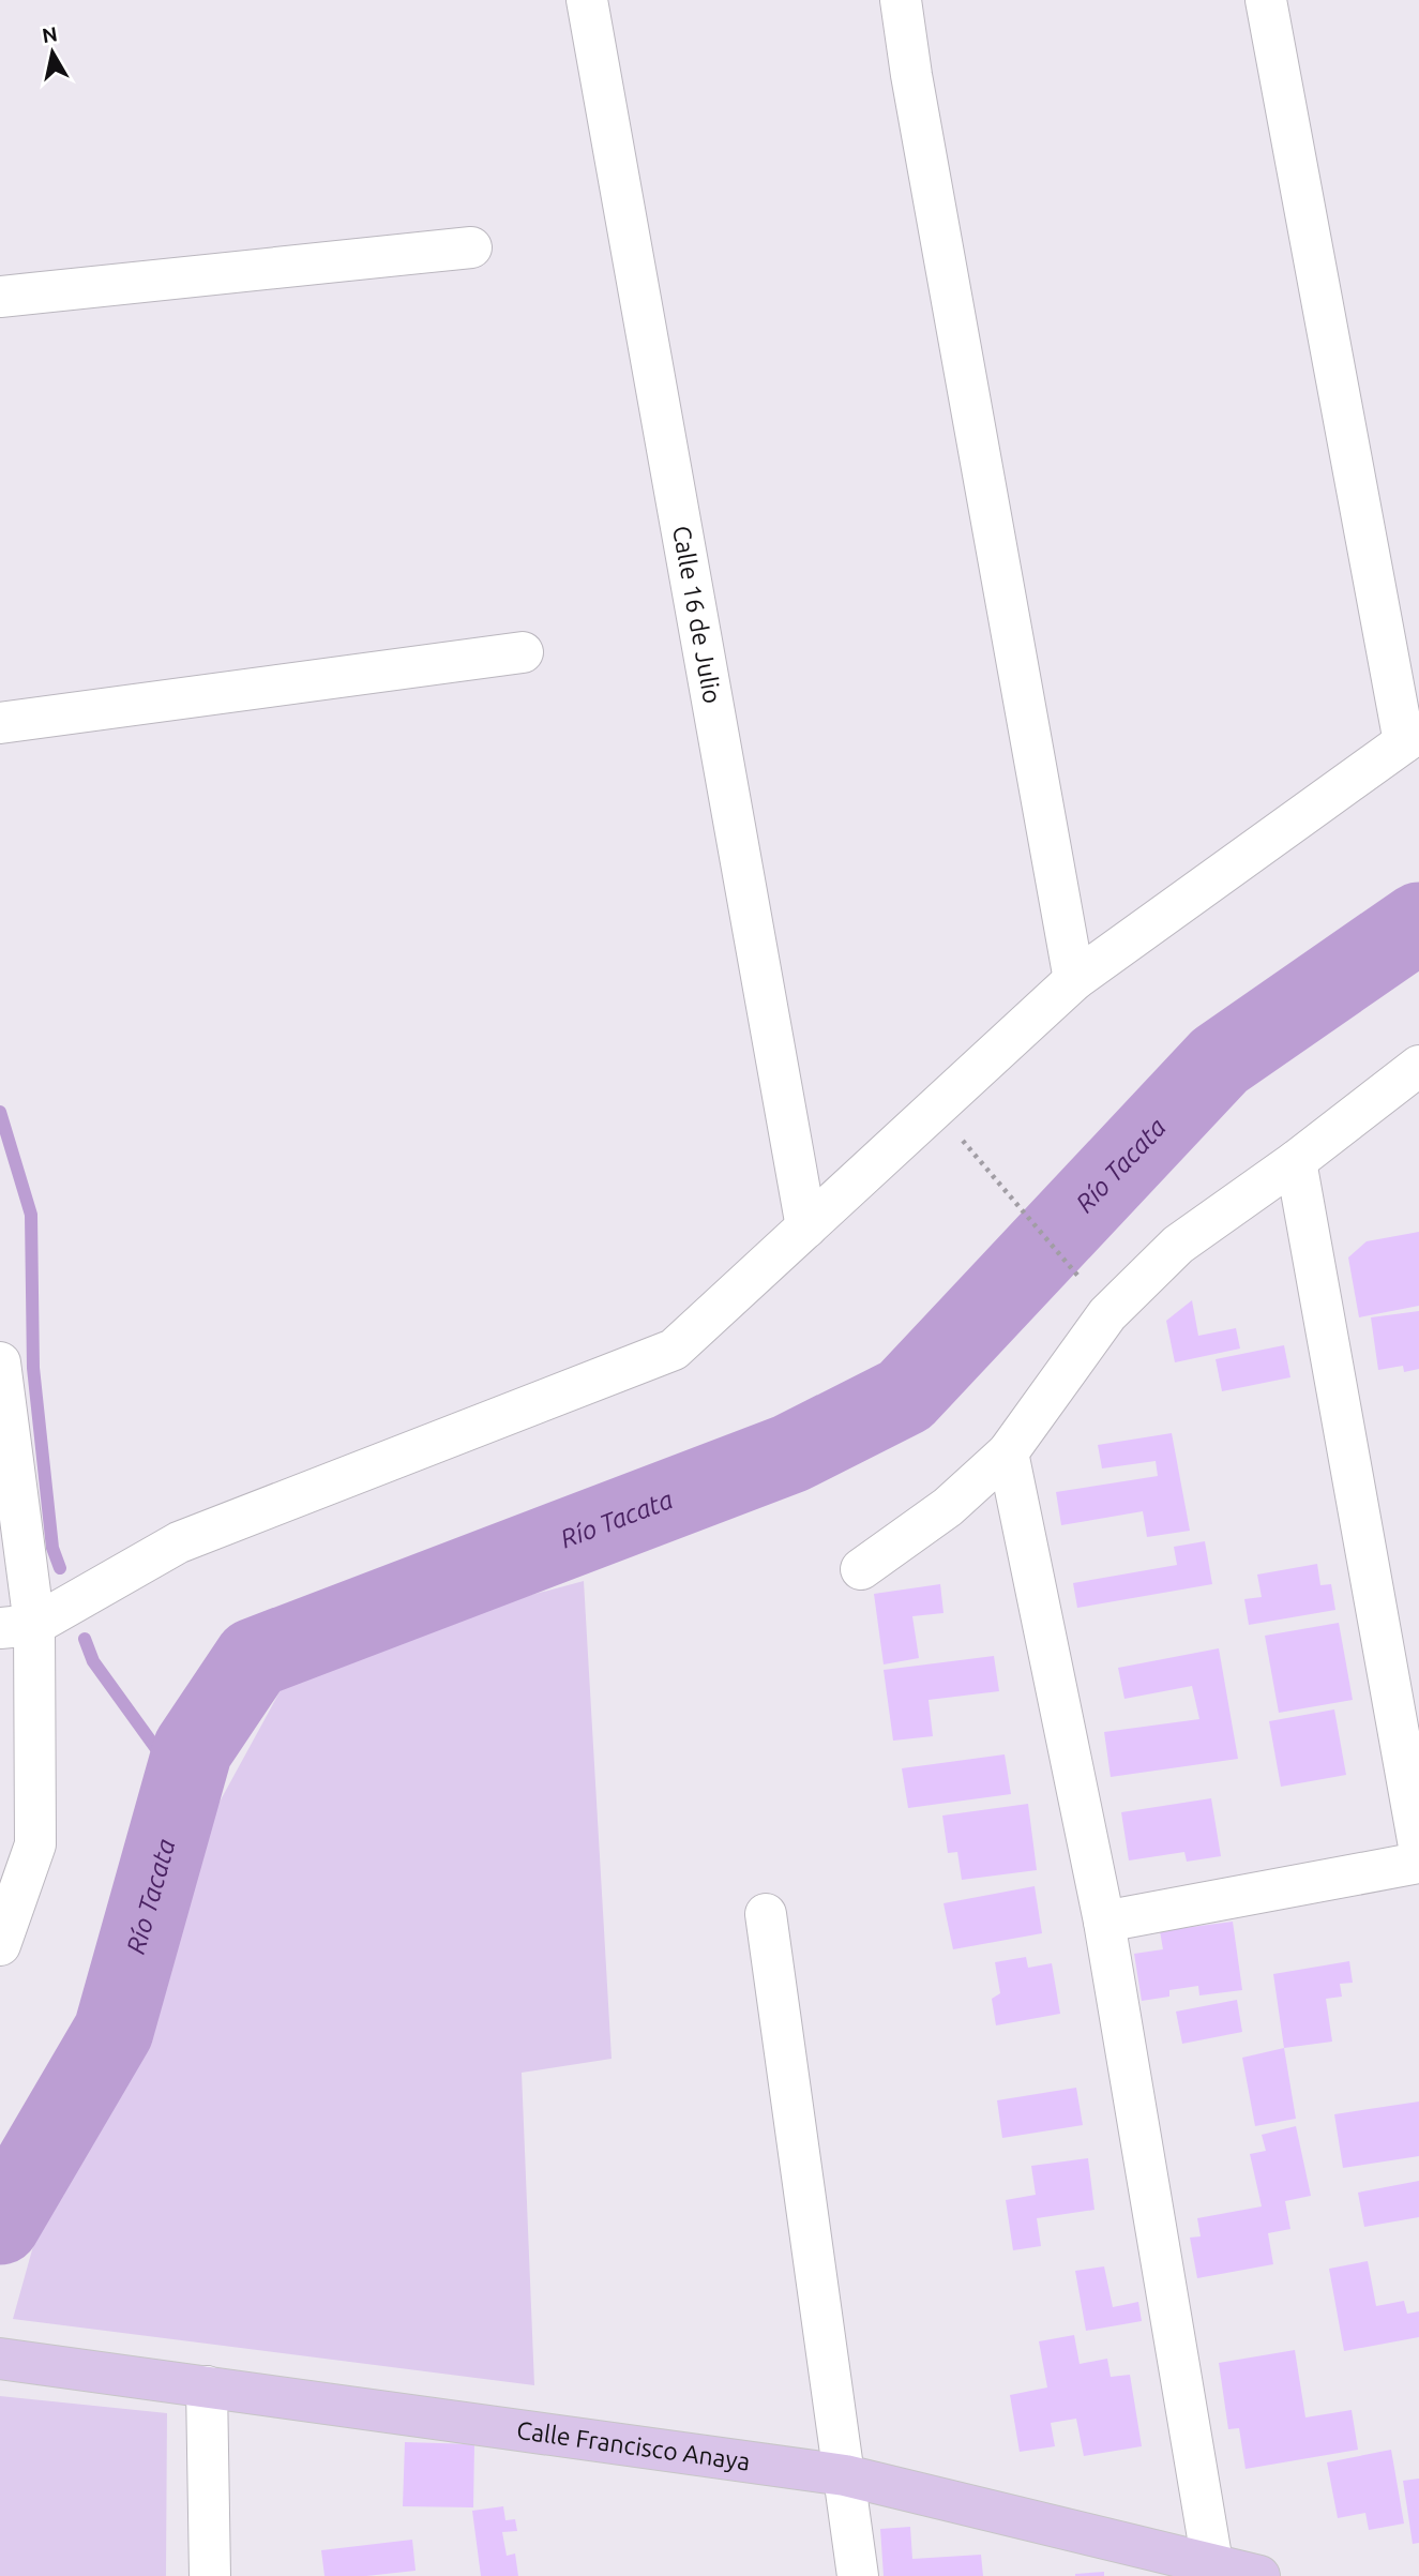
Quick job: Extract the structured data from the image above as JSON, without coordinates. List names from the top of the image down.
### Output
{
  "streets": {
    "main road": ["Calle Francisco Anaya"],
    "street": ["Calle 16 de Julio"]
  },
  "water": ["Río Tacata"],
  "north": "top"
}
